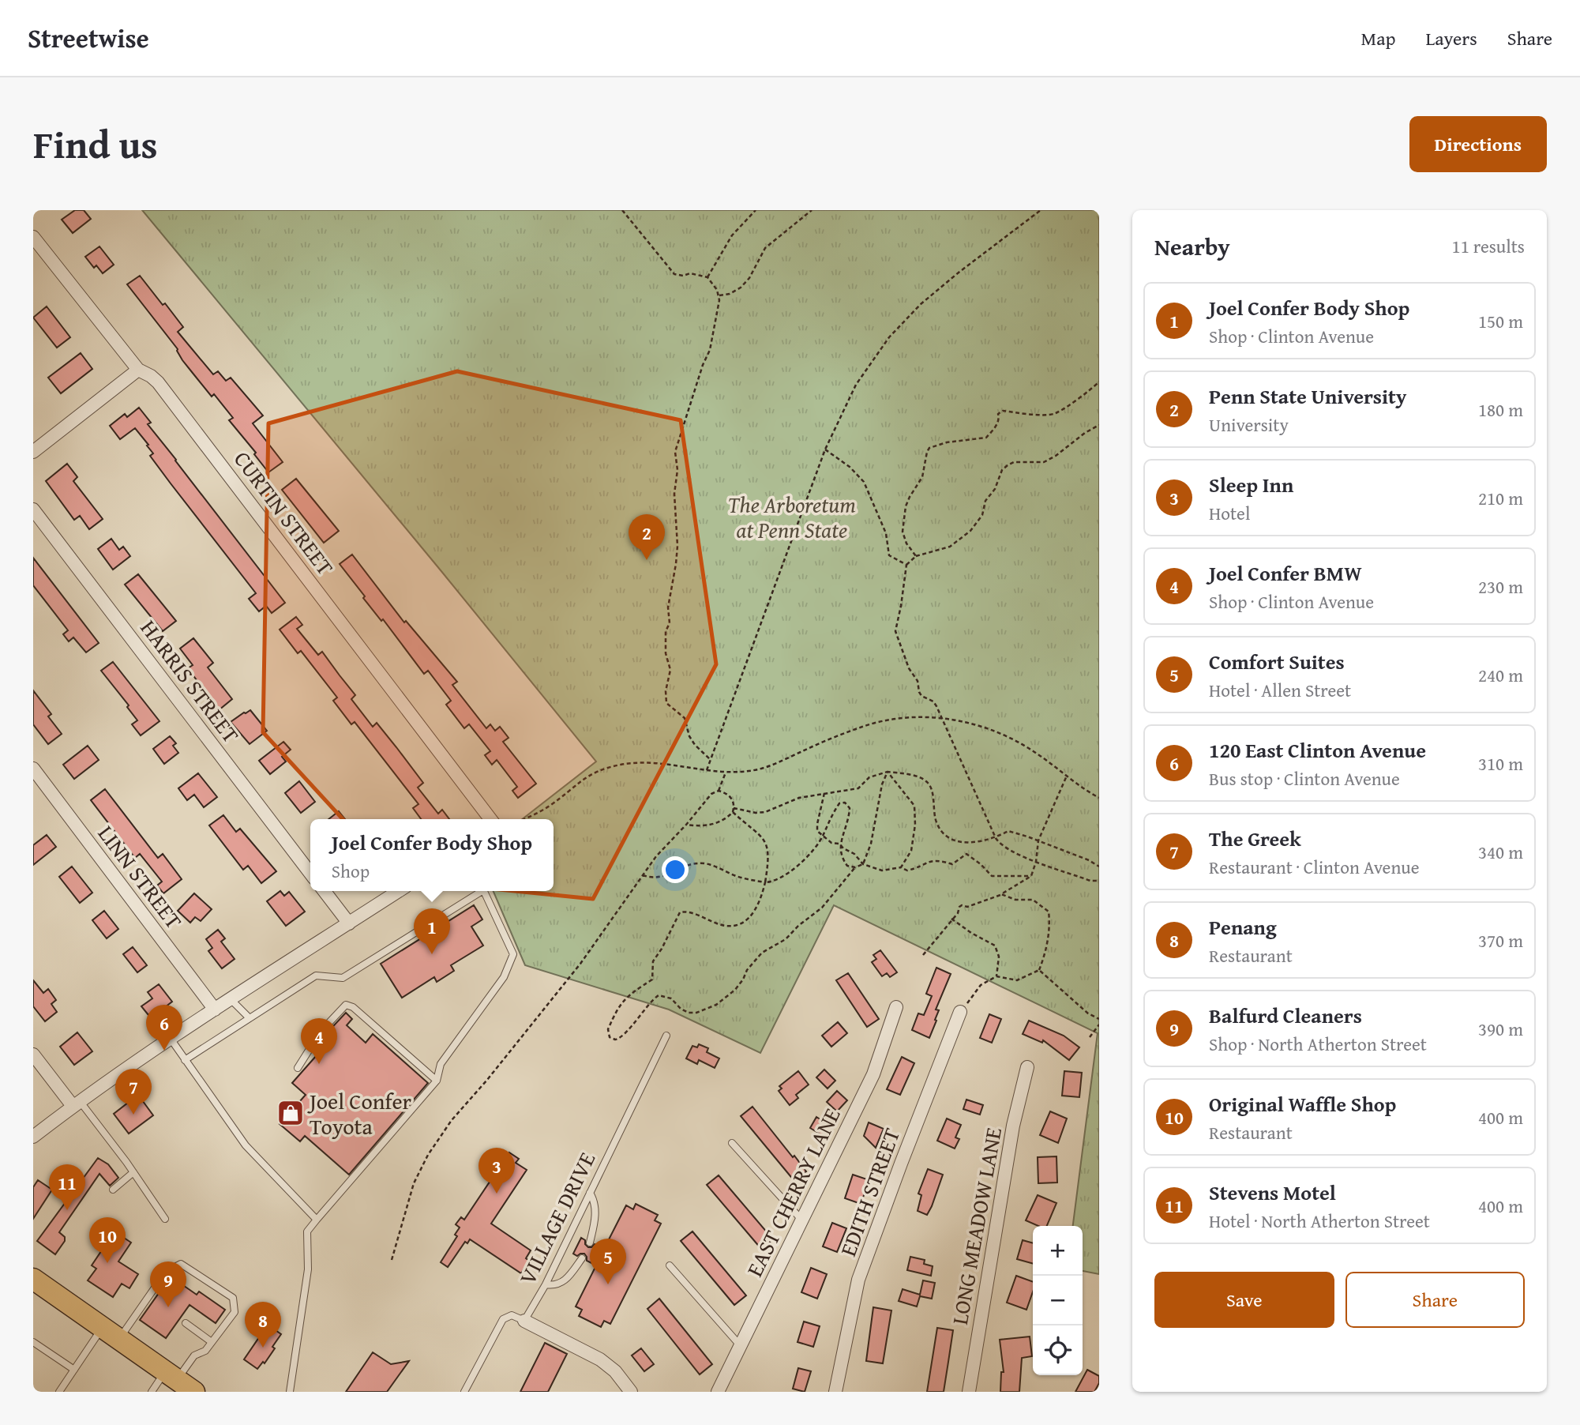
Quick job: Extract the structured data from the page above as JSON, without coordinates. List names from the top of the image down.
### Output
{
  "streets": {
    "street": [
      "CURTIN STREET",
      "HARRIS STREET",
      "LINN STREET",
      "EAST CHERRY LANE",
      "EDITH STREET",
      "LONG MEADOW LANE"
    ],
    "lane": ["VILLAGE DRIVE"]
  },
  "parks": ["The Arboretum at Penn State"],
  "places": {
    "shop": ["Joel Confer Toyota"]
  },
  "page": {
    "header": "Streetwise",
    "nav": ["Map", "Layers", "Share"],
    "title": "Find us",
    "buttons": [
      "Directions",
      ["Save", "Share"]
    ],
    "heading": ["Nearby", "11 results"],
    "list": [
      {
        "mark": "1",
        "name": "Joel Confer Body Shop",
        "note": "Shop · Clinton Avenue",
        "value": "150 m"
      },
      {
        "mark": "2",
        "name": "Penn State University",
        "note": "University",
        "value": "180 m"
      },
      {
        "mark": "3",
        "name": "Sleep Inn",
        "note": "Hotel",
        "value": "210 m"
      },
      {
        "mark": "4",
        "name": "Joel Confer BMW",
        "note": "Shop · Clinton Avenue",
        "value": "230 m"
      },
      {
        "mark": "5",
        "name": "Comfort Suites",
        "note": "Hotel · Allen Street",
        "value": "240 m"
      },
      {
        "mark": "6",
        "name": "120 East Clinton Avenue",
        "note": "Bus stop · Clinton Avenue",
        "value": "310 m"
      },
      {
        "mark": "7",
        "name": "The Greek",
        "note": "Restaurant · Clinton Avenue",
        "value": "340 m"
      },
      {
        "mark": "8",
        "name": "Penang",
        "note": "Restaurant",
        "value": "370 m"
      },
      {
        "mark": "9",
        "name": "Balfurd Cleaners",
        "note": "Shop · North Atherton Street",
        "value": "390 m"
      },
      {
        "mark": "10",
        "name": "Original Waffle Shop",
        "note": "Restaurant",
        "value": "400 m"
      },
      {
        "mark": "11",
        "name": "Stevens Motel",
        "note": "Hotel · North Atherton Street",
        "value": "400 m"
      }
    ],
    "pins": [
      "2",
      "1",
      "6",
      "4",
      "7",
      "3",
      "11",
      "10",
      "5",
      "9",
      "8"
    ],
    "popup": ["Joel Confer Body Shop", "Shop"],
    "map_buttons": ["+", "−"]
  }
}
